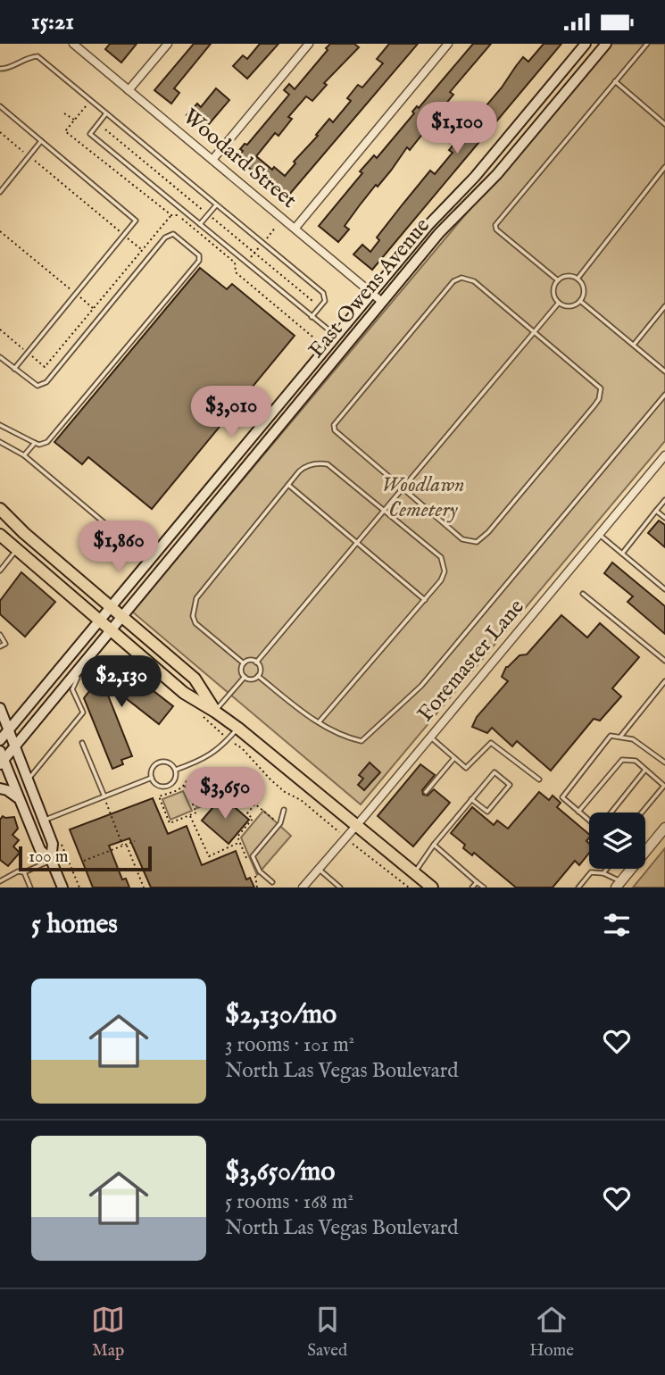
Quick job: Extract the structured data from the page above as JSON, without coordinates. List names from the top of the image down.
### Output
{
  "streets": {
    "main road": ["East Owens Avenue"],
    "street": ["Woodard Street", "Foremaster Lane"]
  },
  "crossings": [
    ["Woodard Street", "East Owens Avenue"]
  ],
  "parks": ["Woodlawn Cemetery"],
  "scale_bar": "100 m",
  "page": {
    "status": "15:21",
    "price": [
      "$1,100",
      "$3,010",
      "$1,860",
      "$2,130",
      "$3,650"
    ],
    "scale": "100 m",
    "heading": "5 homes",
    "list": [
      {
        "name": "$2,130/mo",
        "note": "3 rooms · 101 m² · North Las Vegas Boulevard"
      },
      {
        "name": "$3,650/mo",
        "note": "5 rooms · 168 m² · North Las Vegas Boulevard"
      }
    ],
    "tabs": ["Map", "Saved", "Home"]
  }
}
